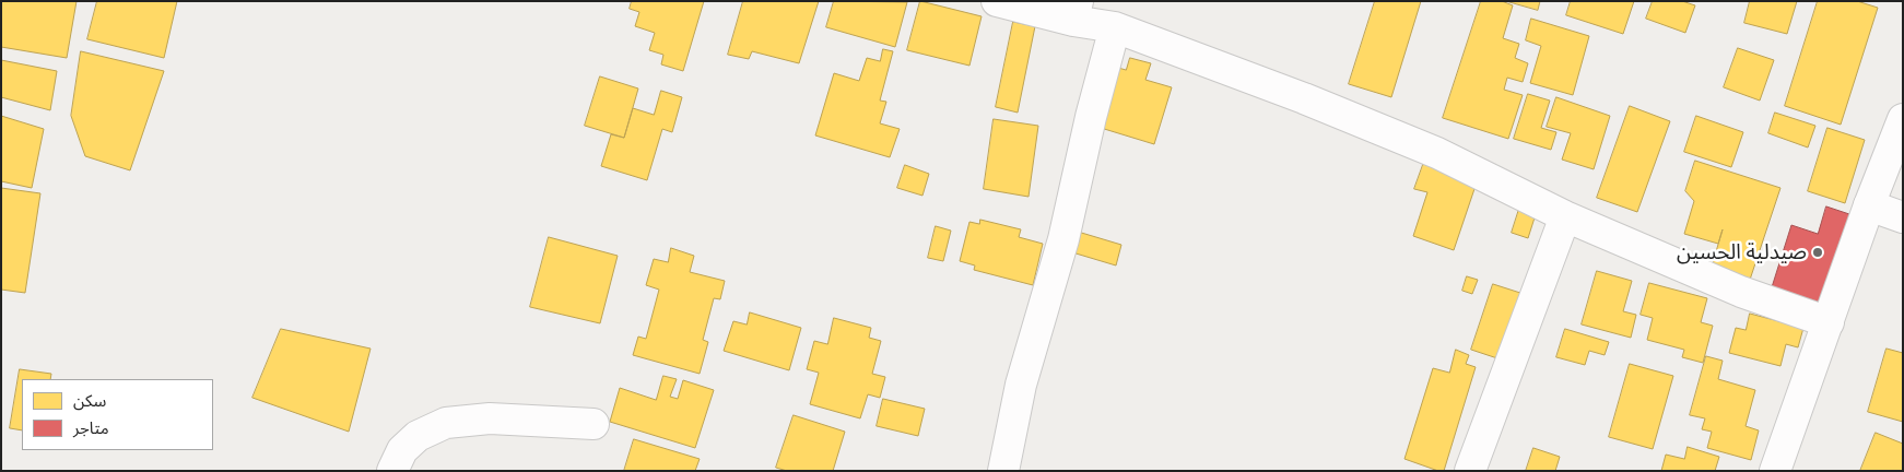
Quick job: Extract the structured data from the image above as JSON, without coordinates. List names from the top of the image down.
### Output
{
  "places": ["صيدلية الحسين"],
  "legend": ["سكن", "متاجر"]
}
